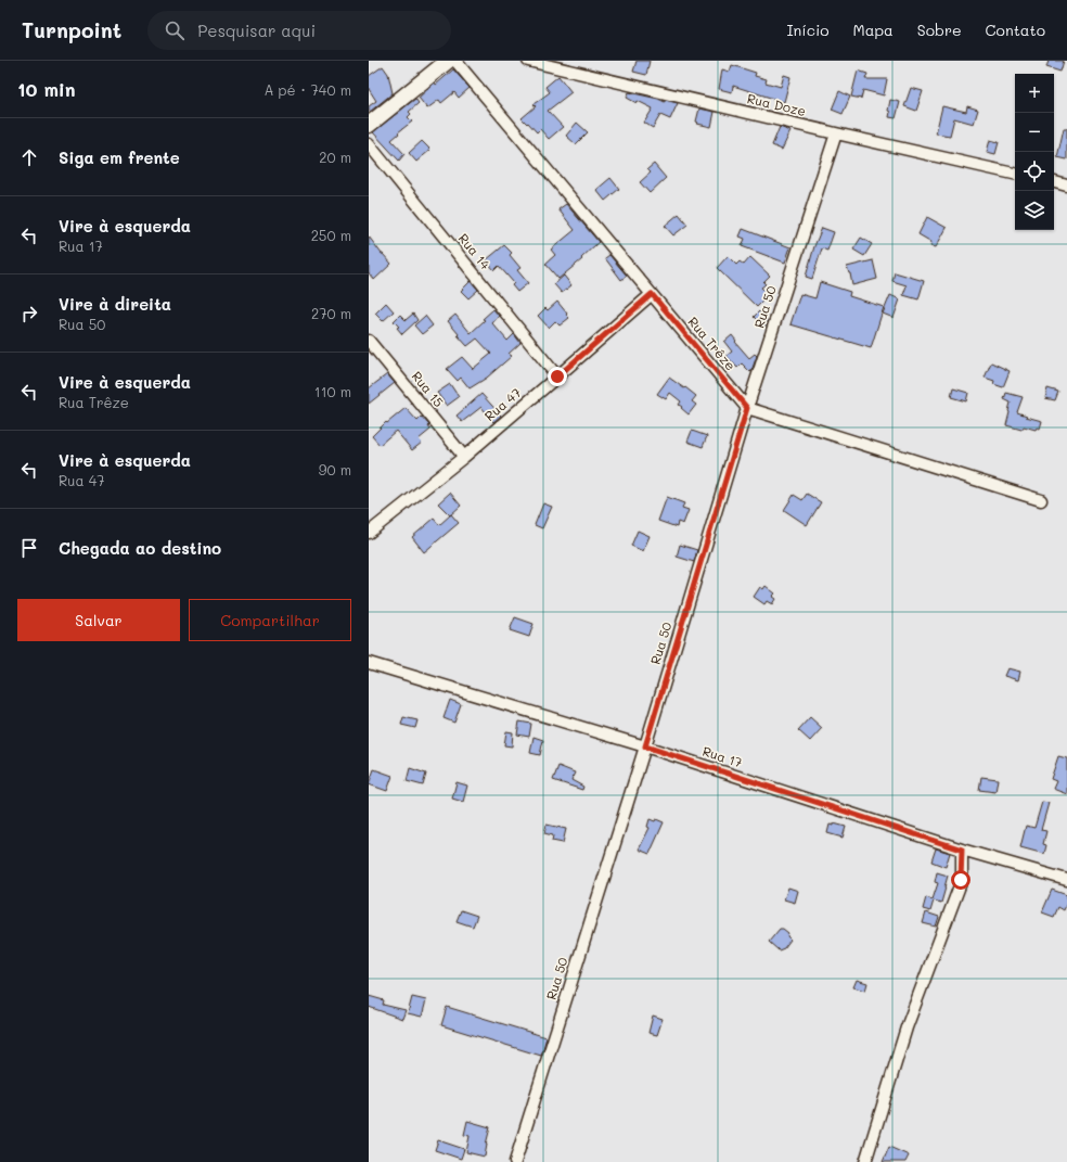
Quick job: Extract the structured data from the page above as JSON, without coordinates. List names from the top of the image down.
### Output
{
  "streets": {
    "street": [
      "Rua Doze",
      "Rua 14",
      "Rua 50",
      "Rua Trêze",
      "Rua 15",
      "Rua 47",
      "Rua 17"
    ]
  },
  "crossings": [
    ["Rua Doze", "Rua 50"],
    ["Rua 14", "Rua 47"],
    ["Rua 50", "Rua Trêze"],
    ["Rua 50", "Rua 17"],
    ["Rua Trêze", "Rua 47"],
    ["Rua 15", "Rua 47"]
  ],
  "page": {
    "header": "Turnpoint",
    "search": "Pesquisar aqui",
    "nav": [
      "Início",
      "Mapa",
      "Sobre",
      "Contato"
    ],
    "heading": ["10 min", "A pé · 740 m"],
    "map_buttons": ["+", "−"],
    "list": [
      ["Siga em frente", "20 m"],
      ["Vire à esquerda", "Rua 17", "250 m"],
      ["Vire à direita", "Rua 50", "270 m"],
      ["Vire à esquerda", "Rua Trêze", "110 m"],
      ["Vire à esquerda", "Rua 47", "90 m"],
      "Chegada ao destino"
    ],
    "buttons": ["Salvar", "Compartilhar"]
  }
}
